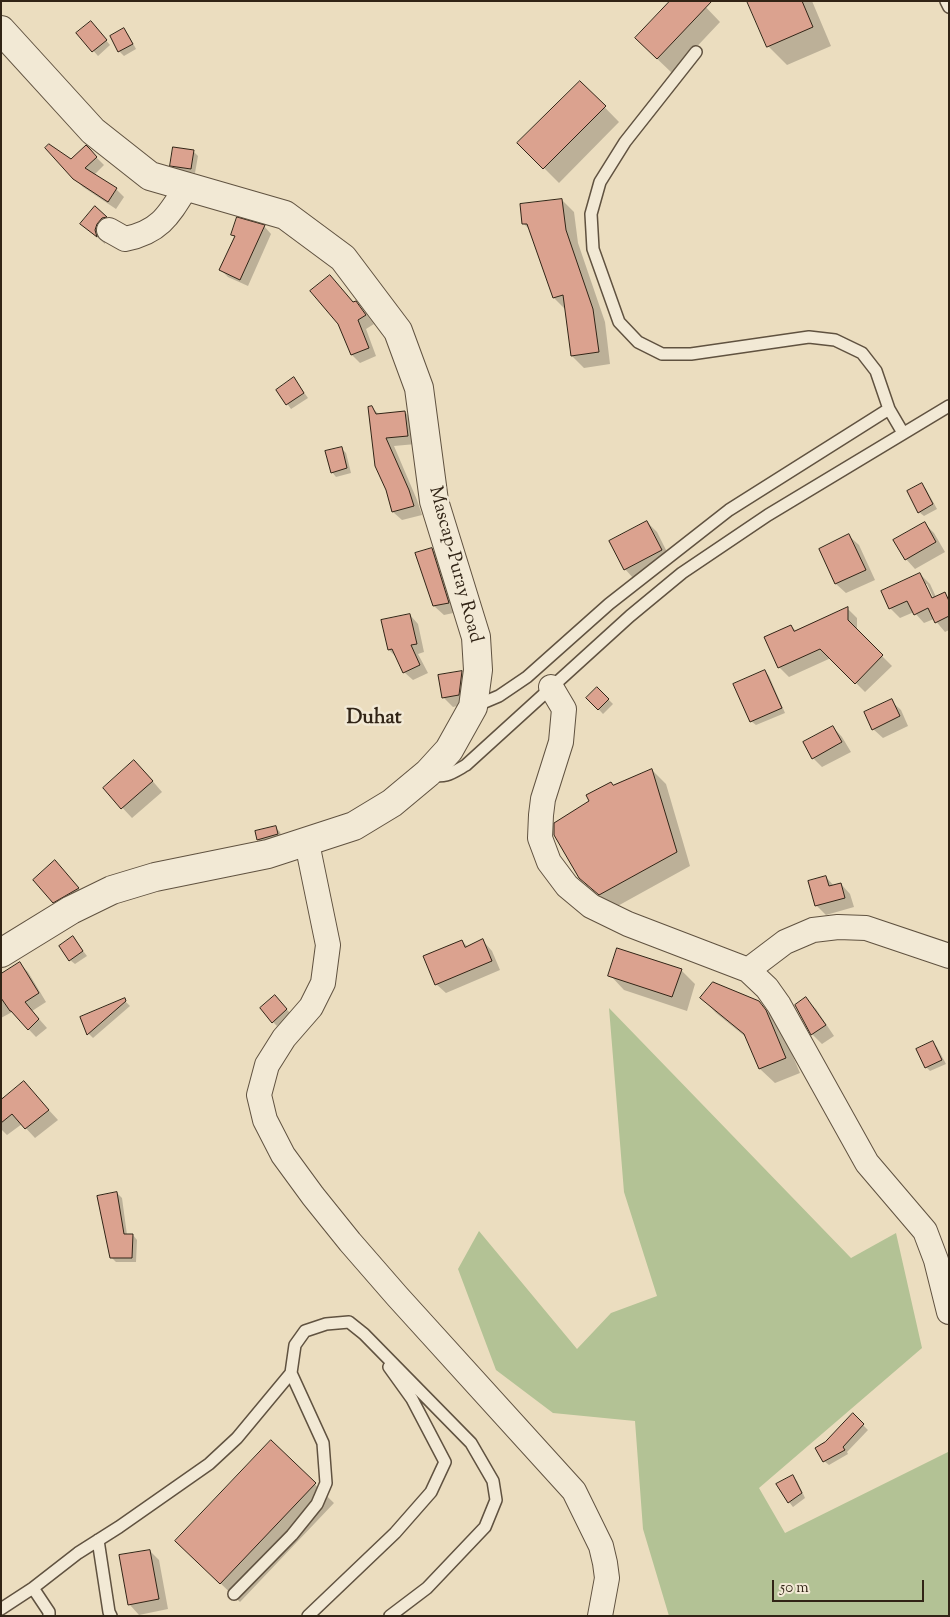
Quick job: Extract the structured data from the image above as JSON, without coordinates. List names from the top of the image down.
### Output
{
  "streets": {
    "street": ["Mascap-Puray Road"]
  },
  "districts": ["Duhat"],
  "scale_bar": "50 m"
}
